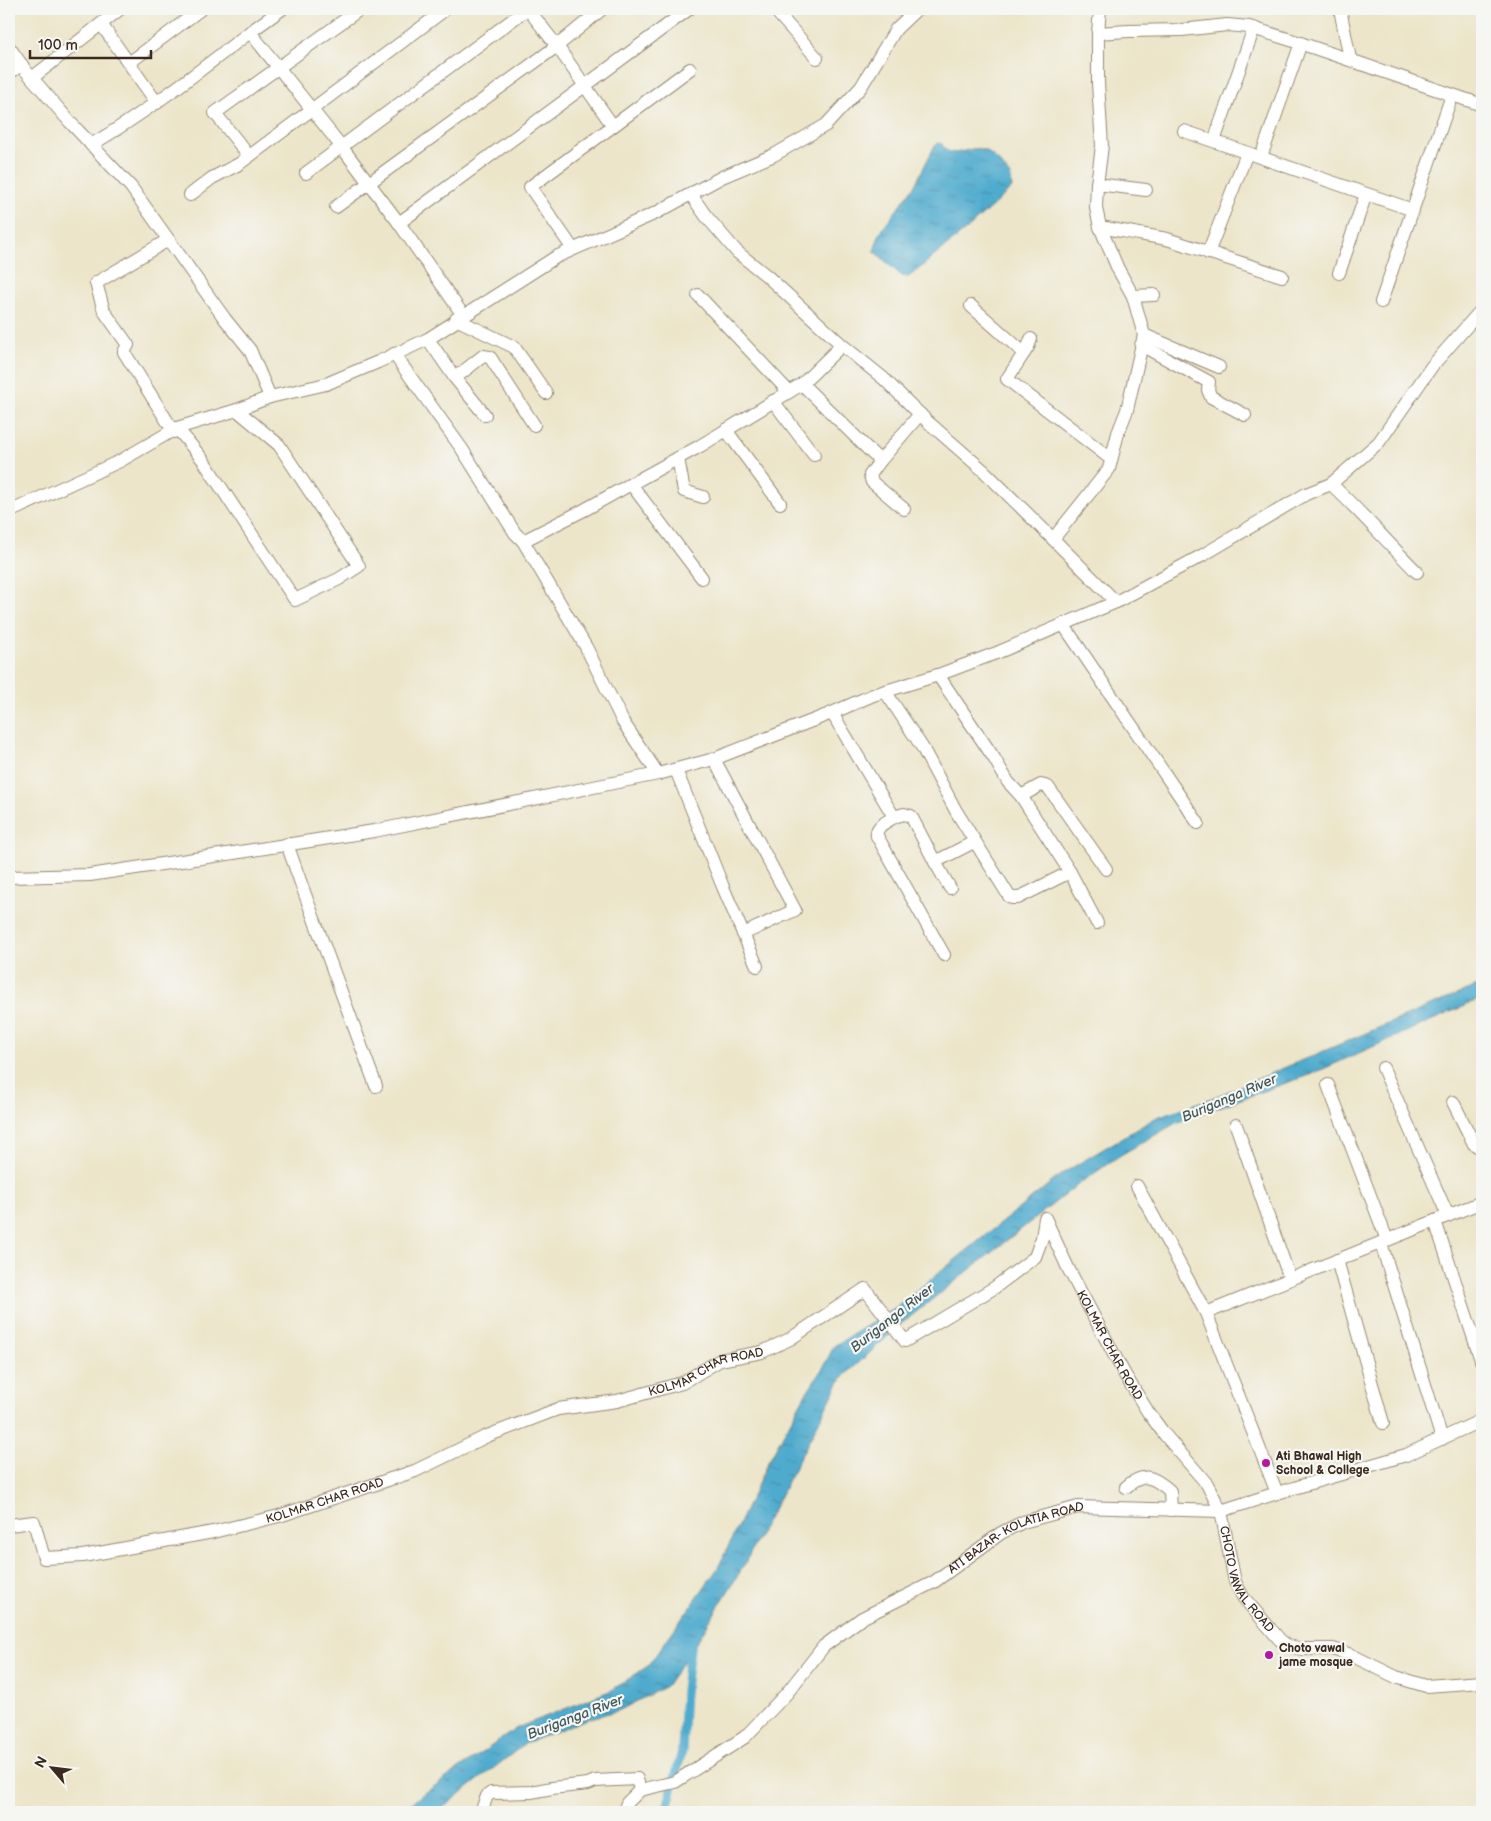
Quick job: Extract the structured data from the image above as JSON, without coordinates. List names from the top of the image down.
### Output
{
  "streets": {
    "street": ["KOLMAR CHAR ROAD", "ATI BAZAR- KOLATIA ROAD", "CHOTO VAWAL ROAD"]
  },
  "crossings": [
    ["KOLMAR CHAR ROAD", "CHOTO VAWAL ROAD"],
    ["ATI BAZAR- KOLATIA ROAD", "CHOTO VAWAL ROAD"]
  ],
  "water": ["Buriganga River"],
  "places": ["Ati Bhawal High School & College", "Choto vawal jame mosque"],
  "scale_bar": "100 m",
  "north": "top left"
}
